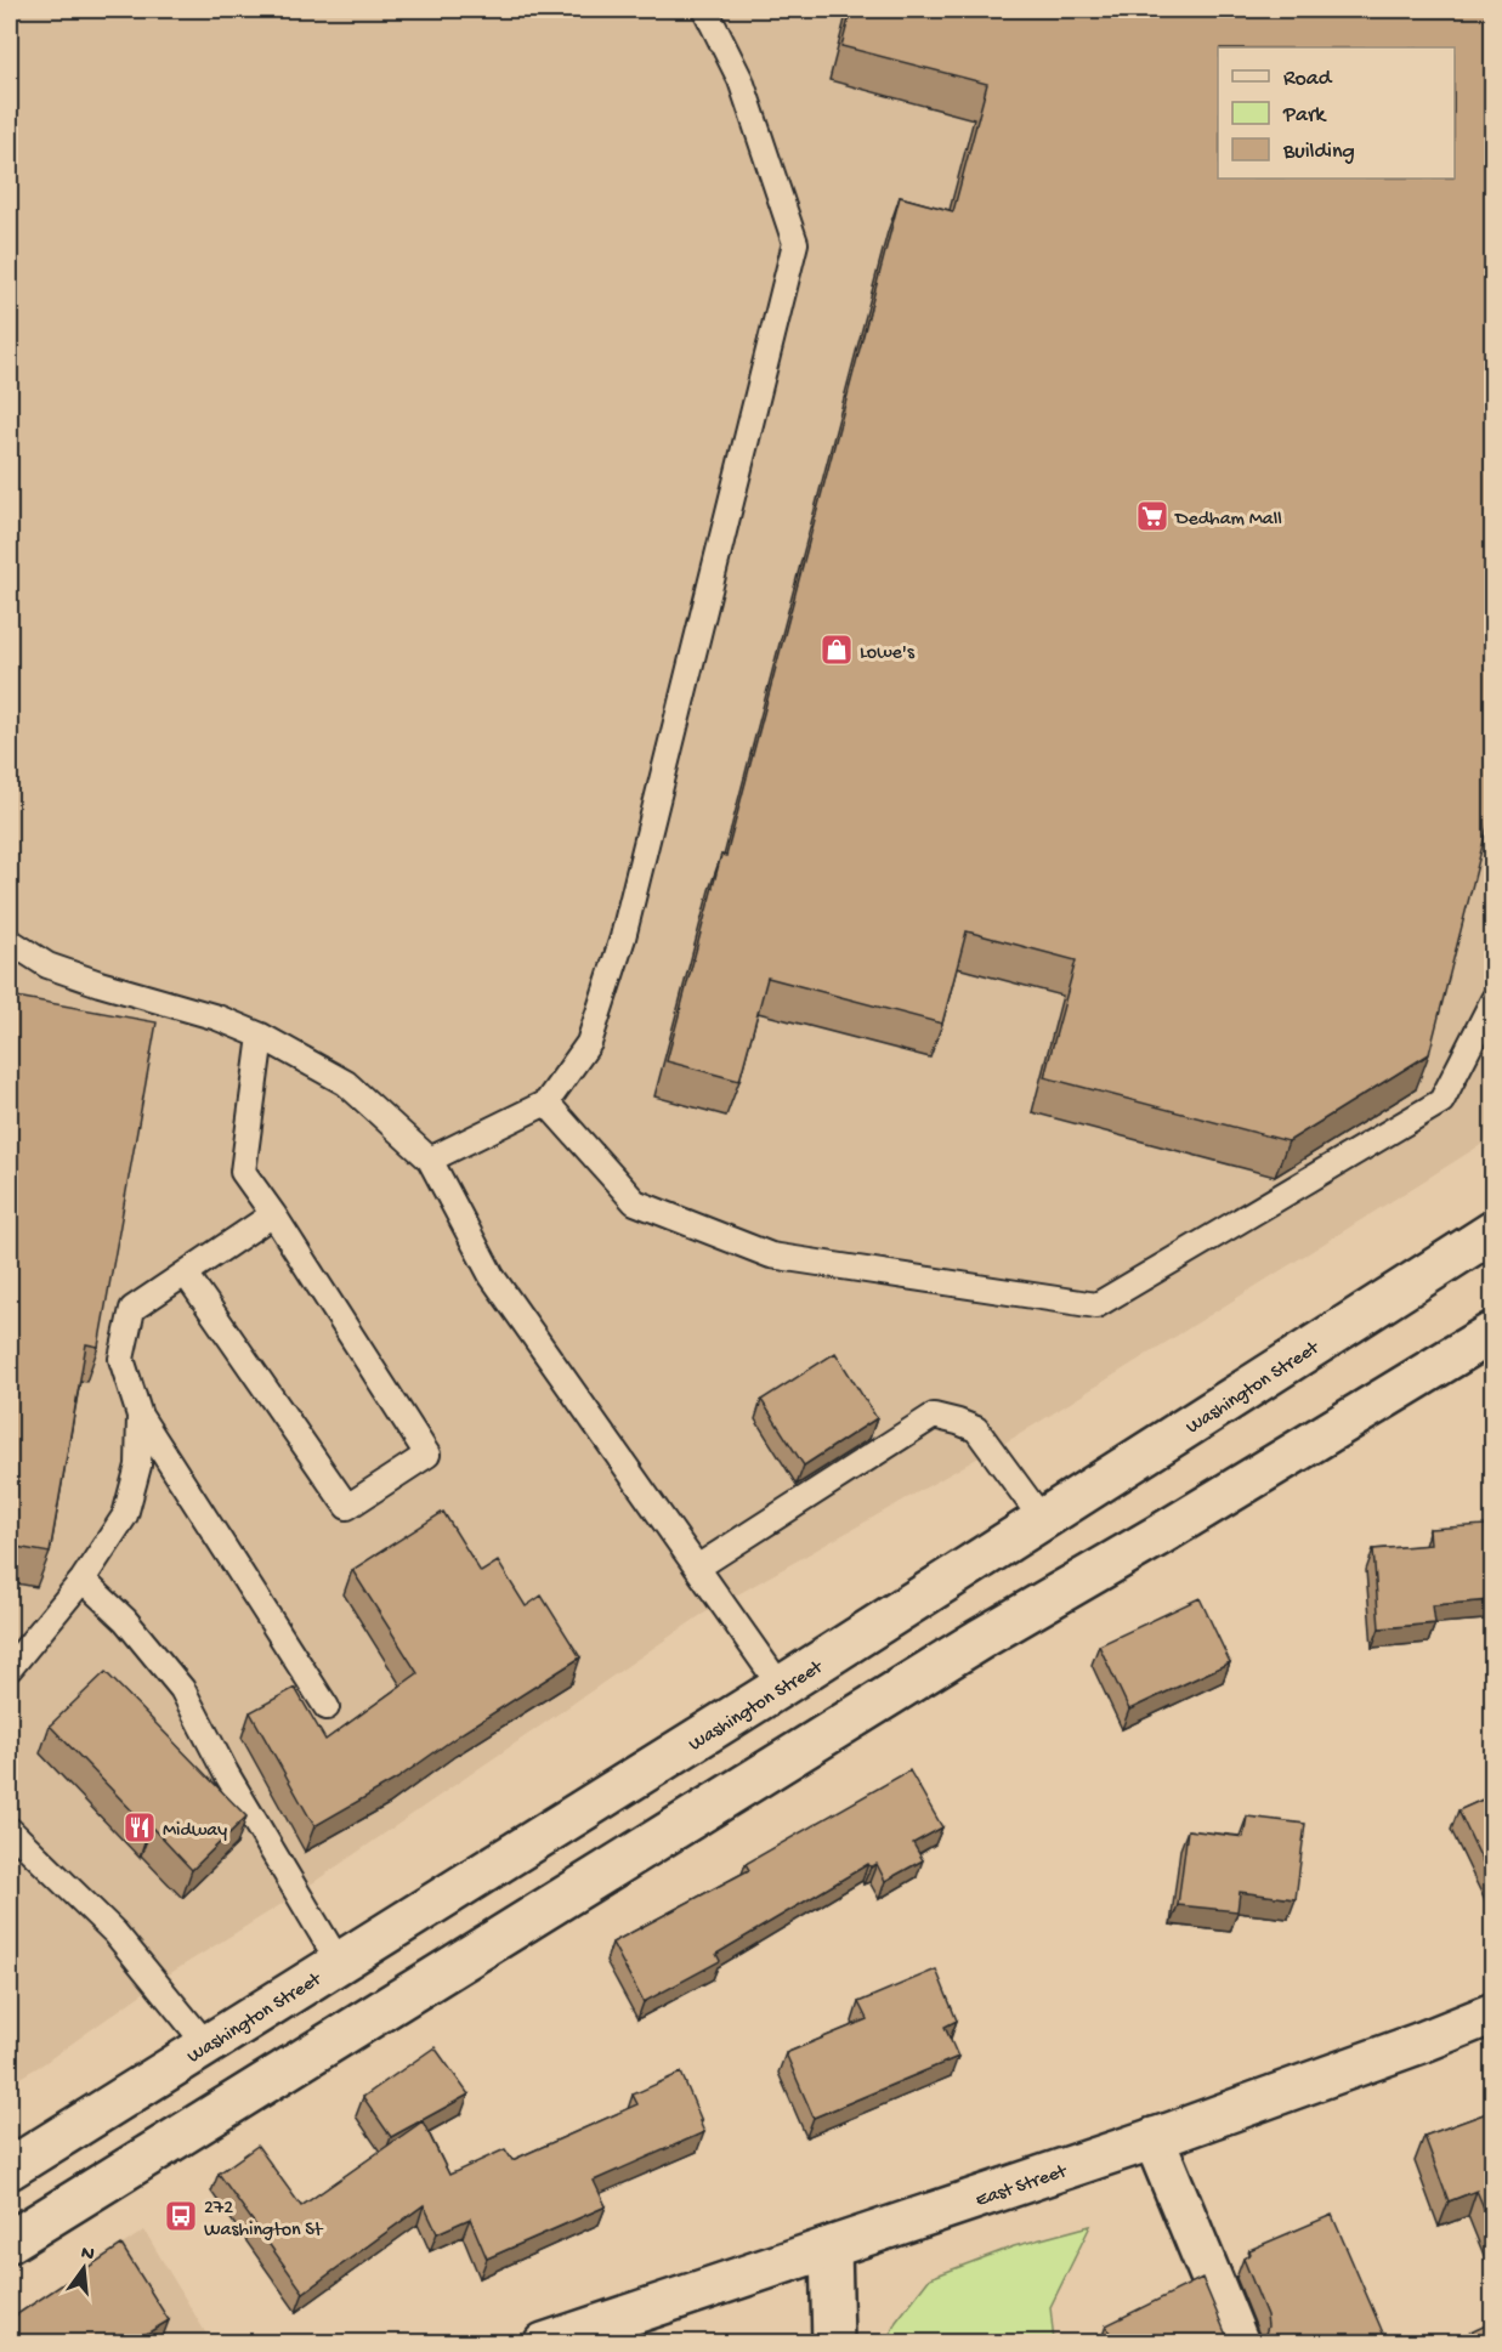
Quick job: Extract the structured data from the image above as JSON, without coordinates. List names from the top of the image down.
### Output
{
  "streets": {
    "main road": ["Washington Street", "East Street"]
  },
  "places": {
    "supermarket": ["Dedham Mall"],
    "shop": ["Lowe's"],
    "restaurant": ["Midway"],
    "bus stop": ["272 Washington St"]
  },
  "legend": ["Road", "Park", "Building"],
  "north": "top"
}
